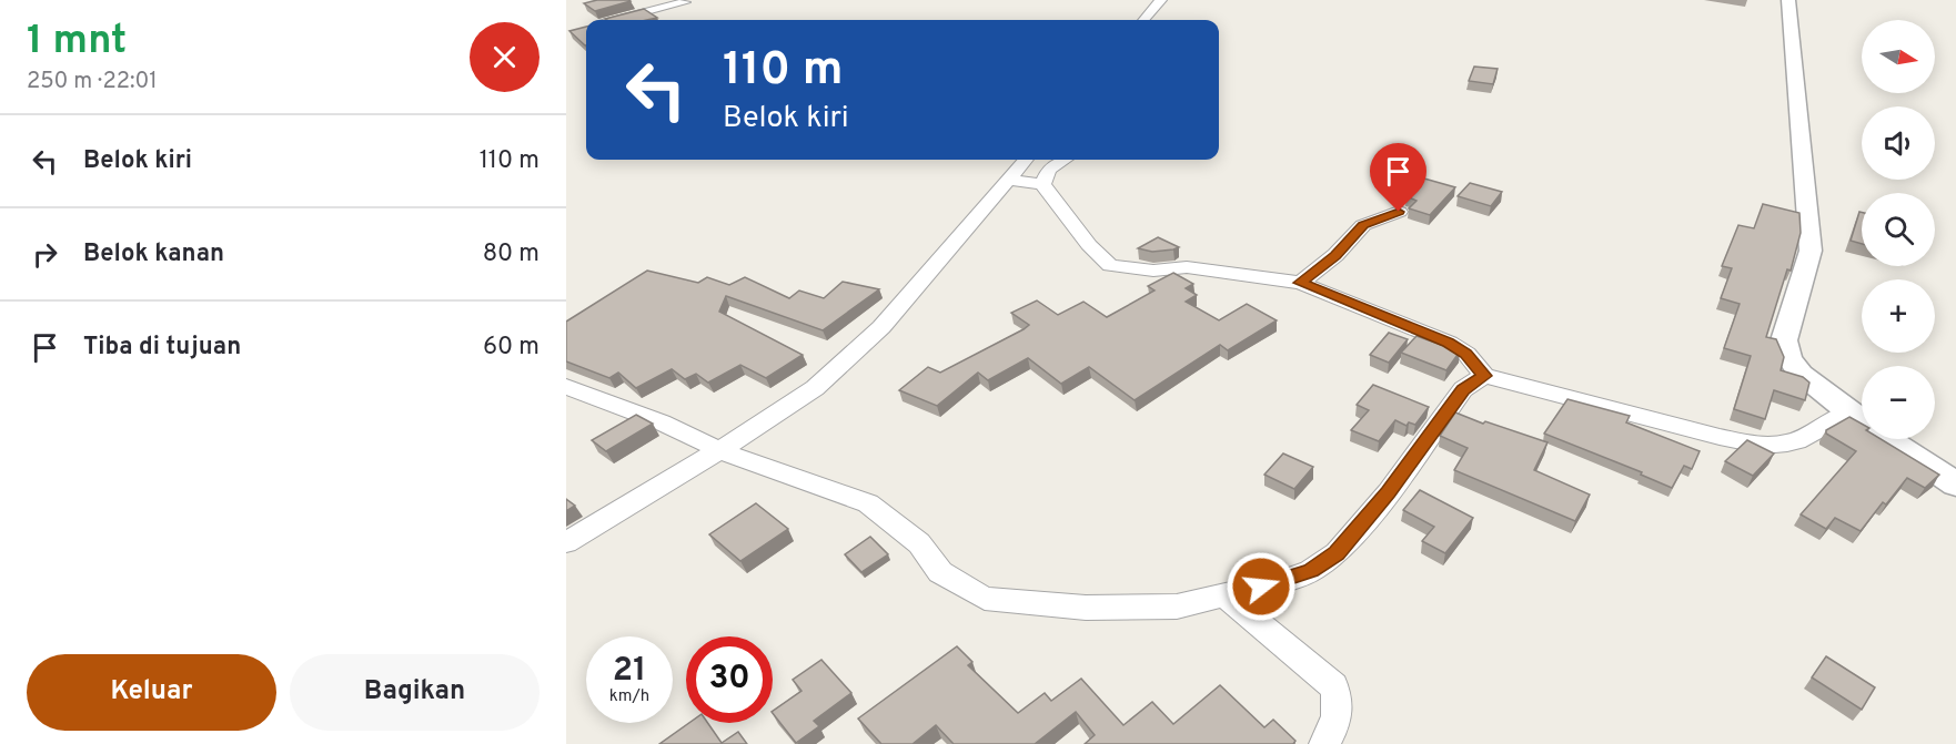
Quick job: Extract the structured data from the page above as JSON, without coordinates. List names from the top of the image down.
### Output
{
  "north": "right",
  "page": {
    "heading": ["1 mnt", "250 m · 22:01"],
    "map_buttons": ["+", "−"],
    "turn": ["110 m", "Belok kiri"],
    "list": [
      {
        "name": "Belok kiri",
        "value": "110 m"
      },
      {
        "name": "Belok kanan",
        "value": "80 m"
      },
      {
        "name": "Tiba di tujuan",
        "value": "60 m"
      }
    ],
    "speed": "21 km/h",
    "limit": "30",
    "buttons": ["Keluar", "Bagikan"]
  }
}
